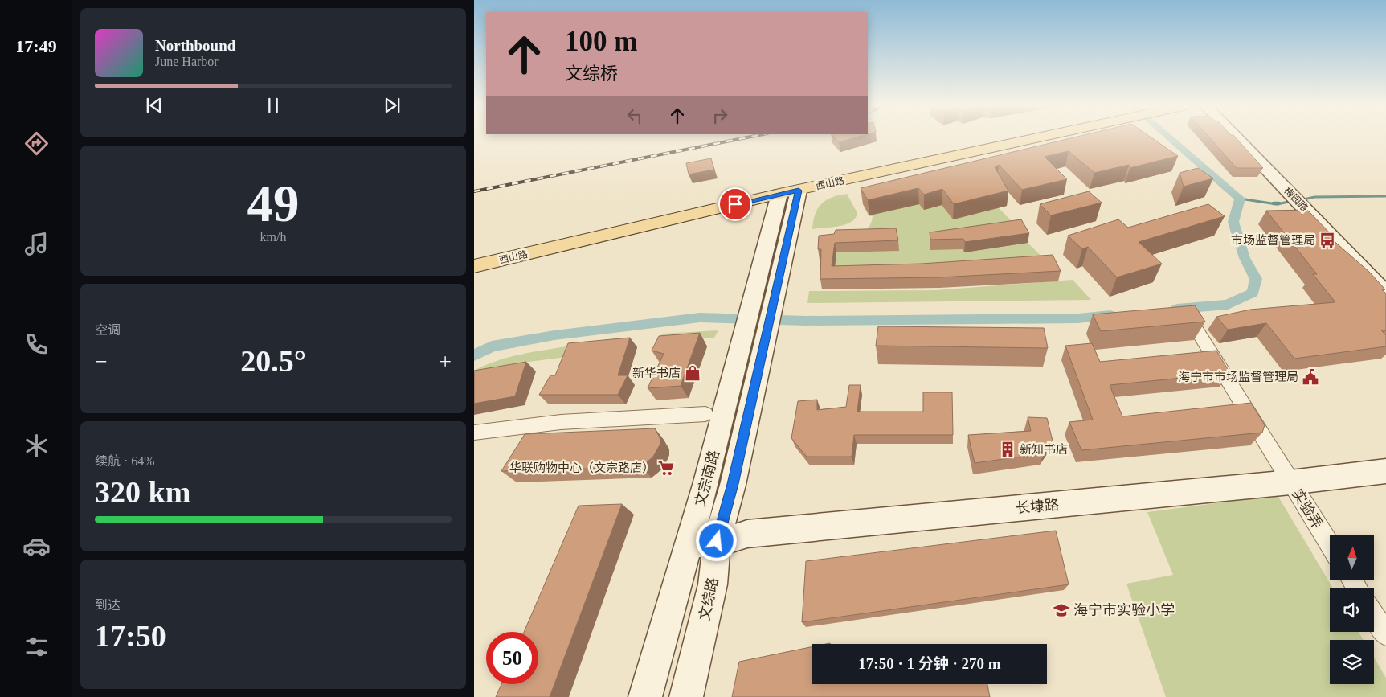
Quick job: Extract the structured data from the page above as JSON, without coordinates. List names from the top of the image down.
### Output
{
  "streets": {
    "main road": [
      "西山路",
      "梅园路",
      "文宗南路",
      "长埭路",
      "文综路"
    ],
    "street": ["实验弄"]
  },
  "crossings": [
    ["西山路", "文宗南路"],
    ["西山路", "文综路"],
    ["文宗南路", "长埭路"],
    ["文宗南路", "文综路"],
    ["长埭路", "实验弄"],
    ["长埭路", "文综路"]
  ],
  "places": {
    "bus stop": ["市场监督管理局"],
    "shop": ["新华书店"],
    "public building": ["海宁市市场监督管理局"],
    "building": ["新知书店"],
    "supermarket": ["华联购物中心（文宗路店）"],
    "school or university": ["海宁市实验小学"]
  },
  "north": "top",
  "page": {
    "tabs": "17:49",
    "turn": ["100 m", "文综桥"],
    "song": ["Northbound", "June Harbor"],
    "tile": [
      ["49", "km/h"],
      "空调",
      ["续航 · 64%", "320 km"],
      ["到达", "17:50"]
    ],
    "heat": ["−", "20.5°", "+"],
    "limit": "50",
    "trip": "17:50 · 1 分钟 · 270 m"
  }
}
